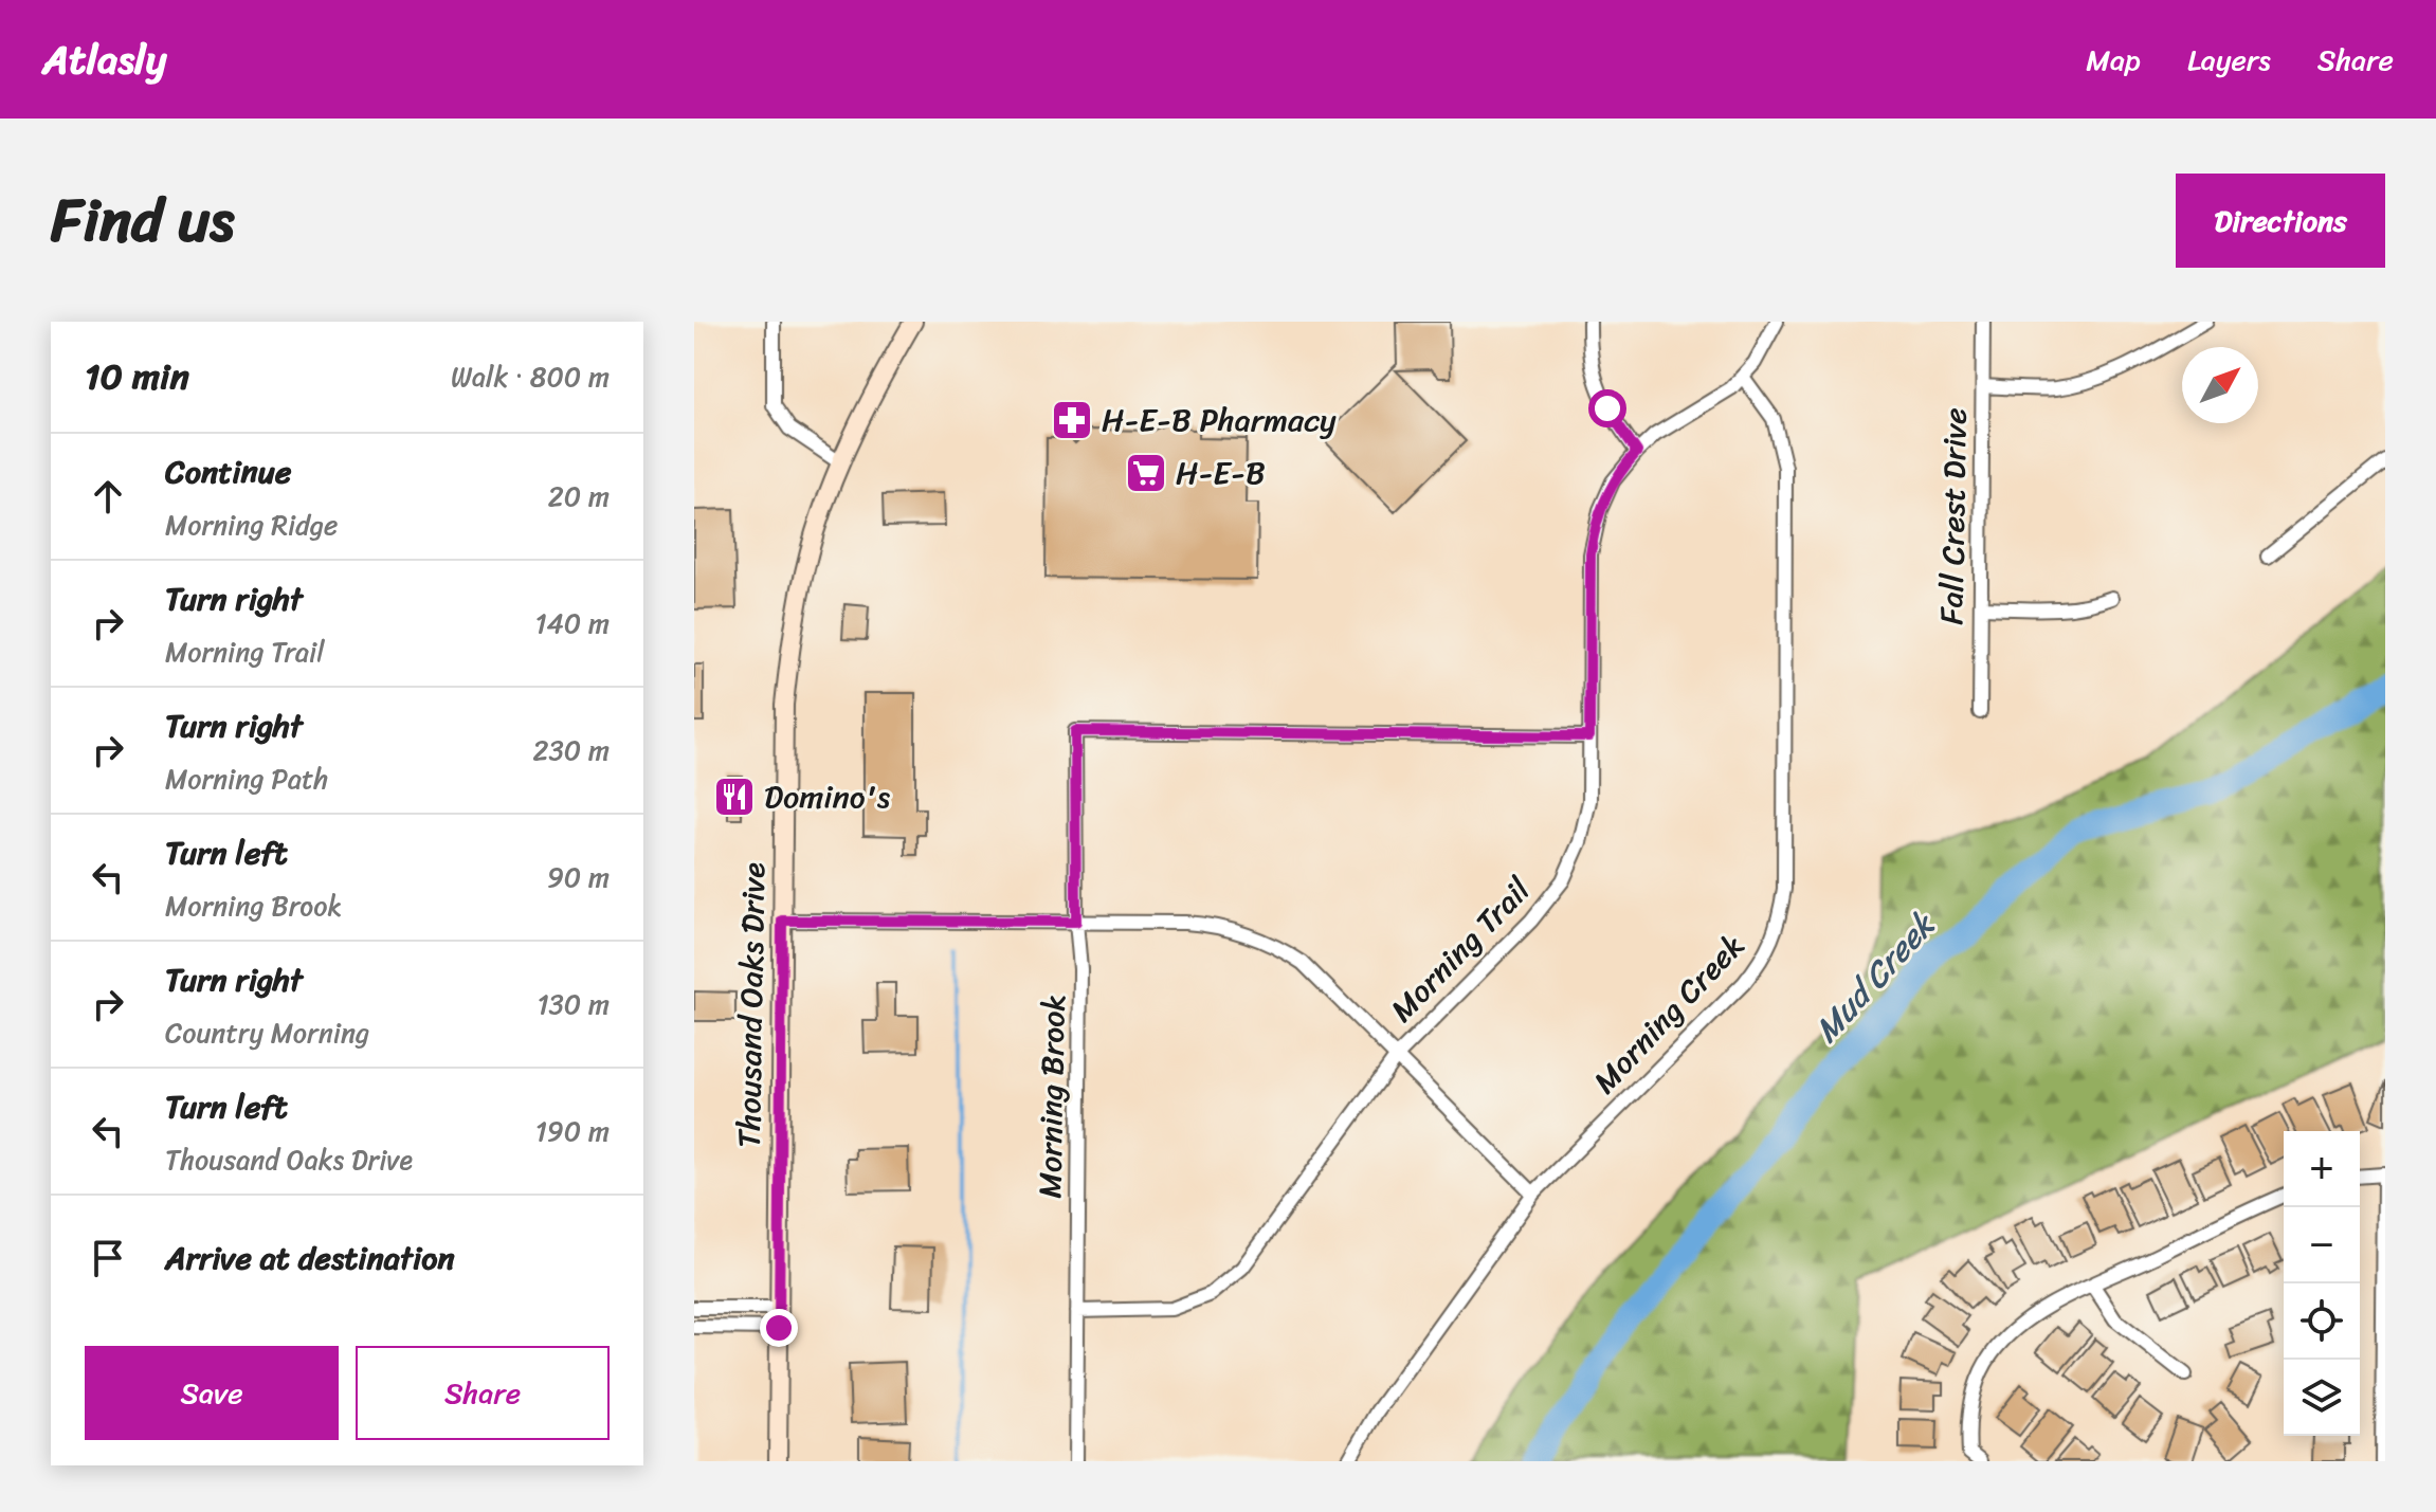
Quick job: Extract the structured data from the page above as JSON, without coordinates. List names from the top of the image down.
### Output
{
  "streets": {
    "main road": ["Thousand Oaks Drive"],
    "street": [
      "Fall Crest Drive",
      "Morning Trail",
      "Morning Creek",
      "Morning Brook"
    ]
  },
  "crossings": [
    ["Morning Trail", "Morning Creek"],
    ["Morning Trail", "Morning Brook"]
  ],
  "water": ["Mud Creek"],
  "places": {
    "pharmacy": ["H-E-B Pharmacy"],
    "supermarket": ["H-E-B"],
    "restaurant": ["Domino's"]
  },
  "north": "top right",
  "page": {
    "header": "Atlasly",
    "nav": ["Map", "Layers", "Share"],
    "title": "Find us",
    "buttons": [
      "Directions",
      ["Save", "Share"]
    ],
    "heading": ["10 min", "Walk · 800 m"],
    "list": [
      ["Continue", "Morning Ridge", "20 m"],
      ["Turn right", "Morning Trail", "140 m"],
      ["Turn right", "Morning Path", "230 m"],
      ["Turn left", "Morning Brook", "90 m"],
      ["Turn right", "Country Morning", "130 m"],
      ["Turn left", "Thousand Oaks Drive", "190 m"],
      "Arrive at destination"
    ],
    "map_buttons": ["+", "−"]
  }
}
